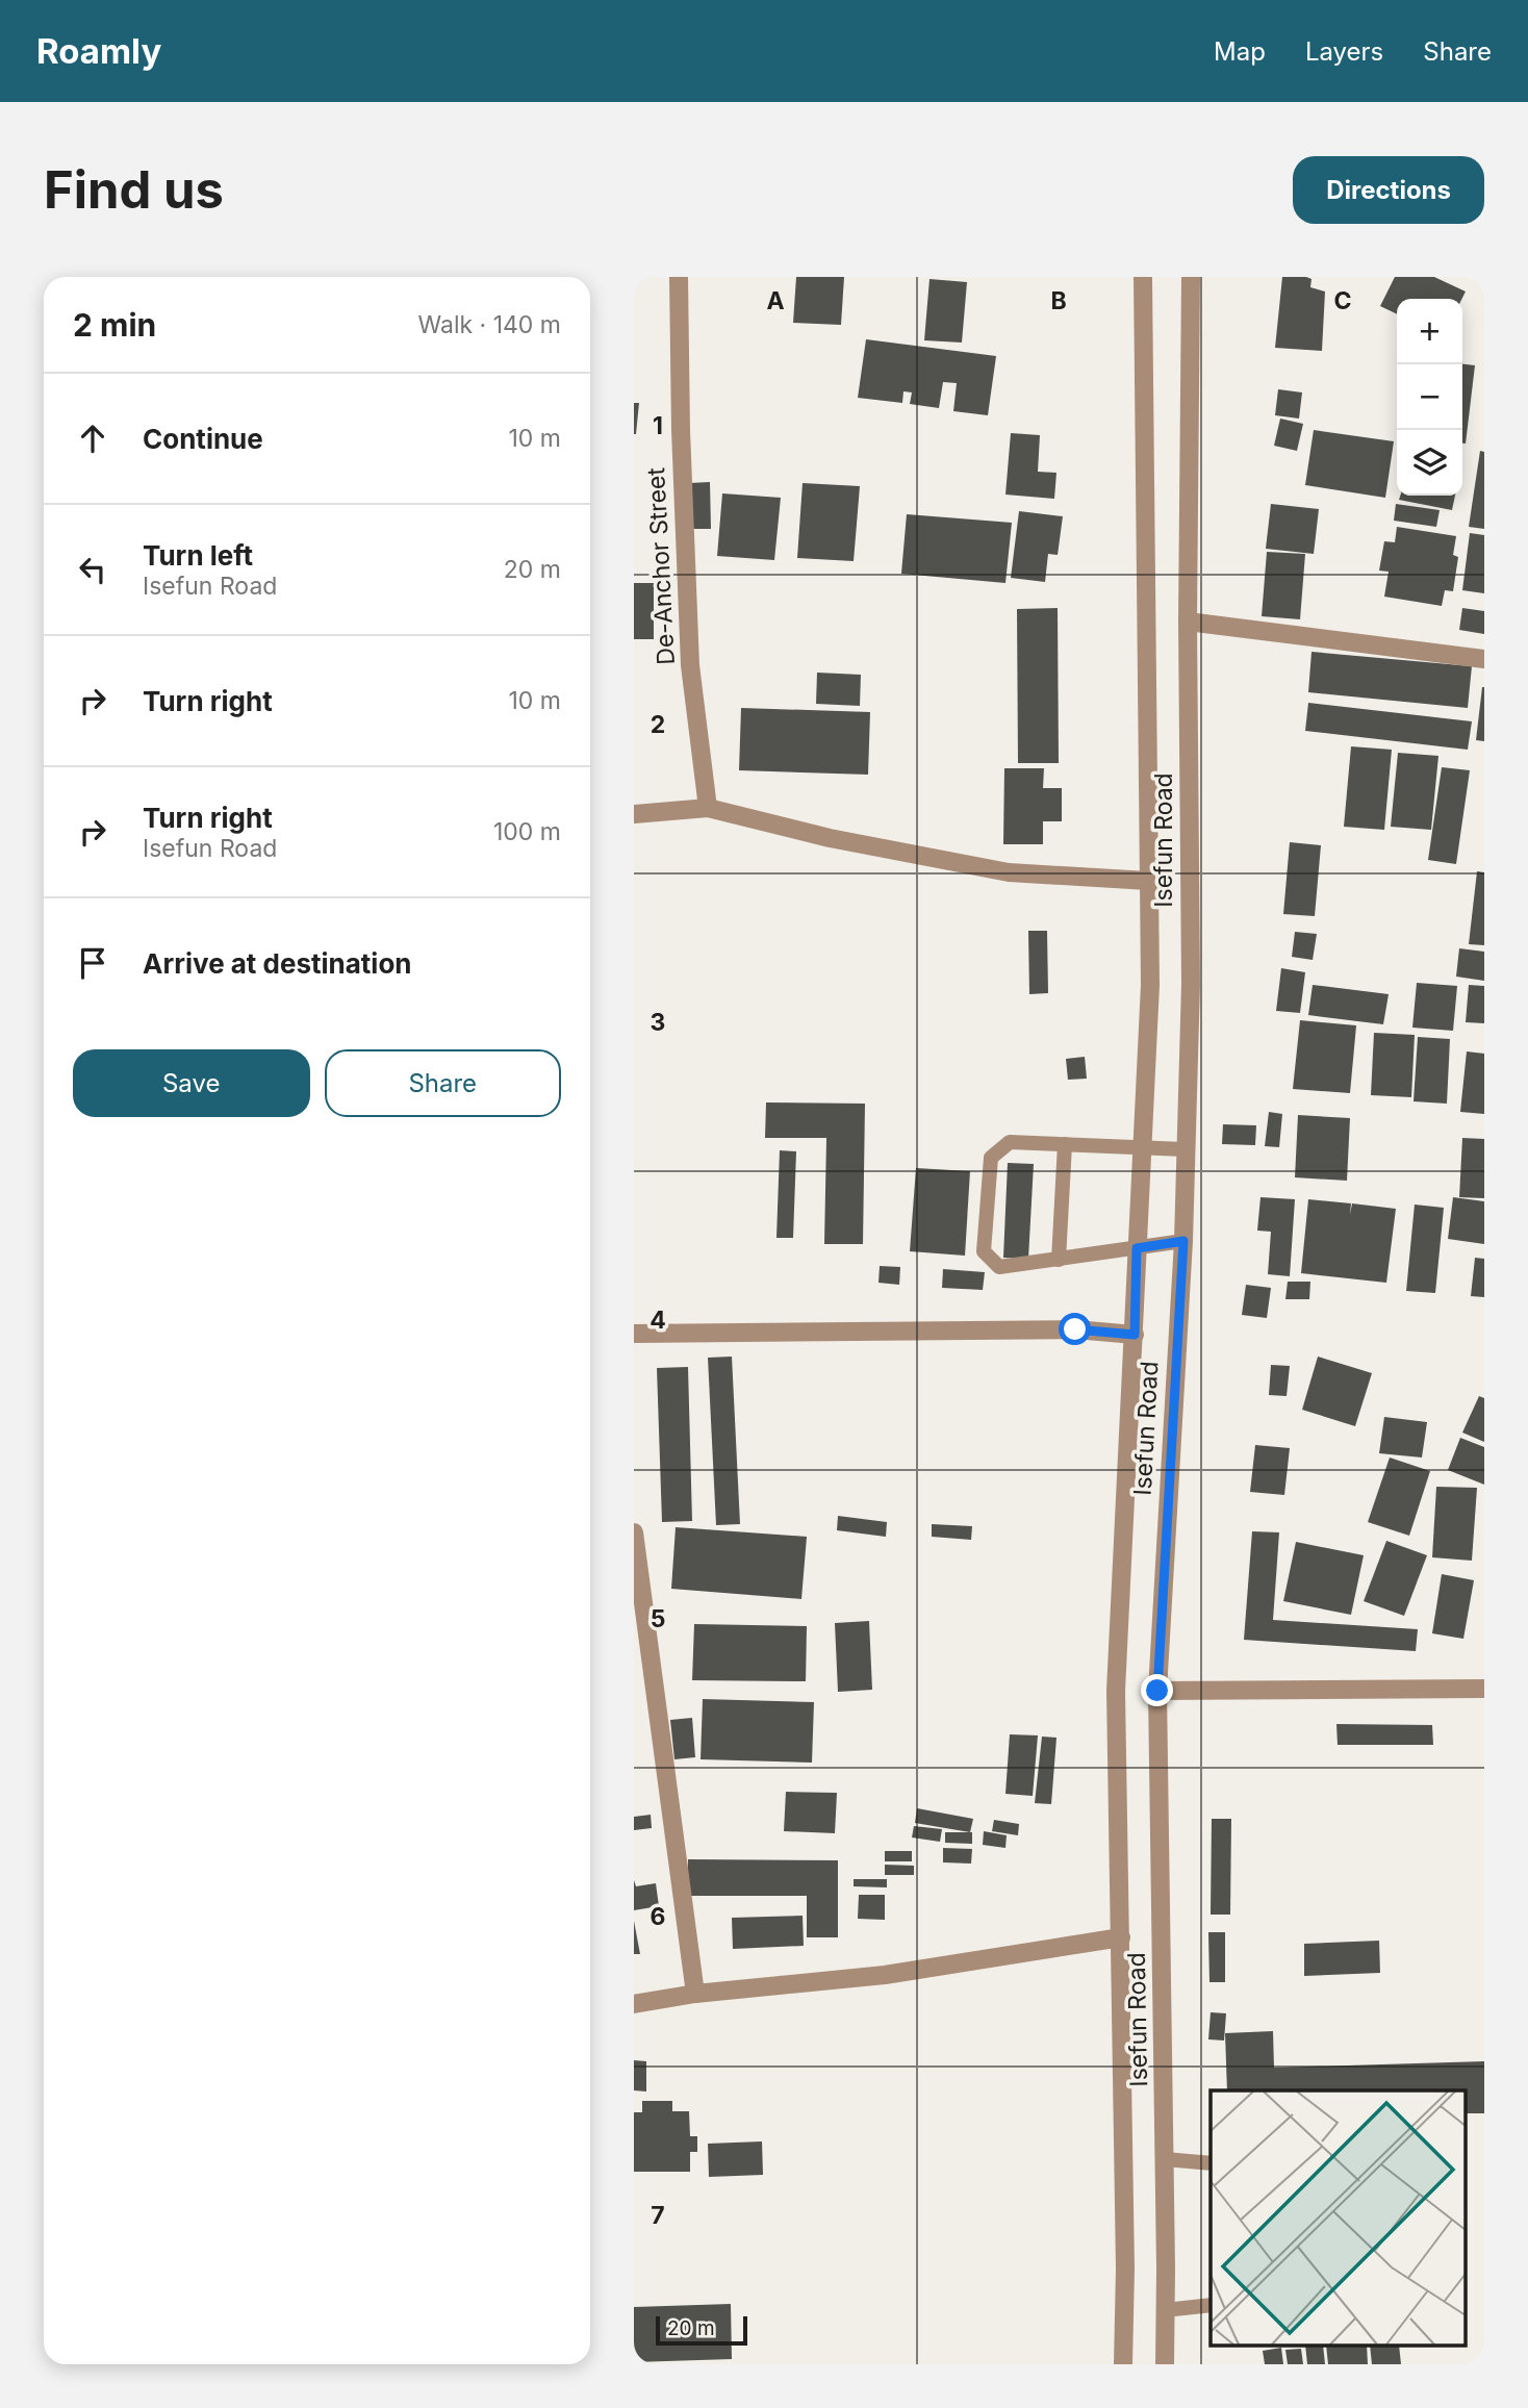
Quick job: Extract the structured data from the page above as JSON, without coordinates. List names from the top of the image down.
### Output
{
  "streets": {
    "street": ["De-Anchor Street", "Isefun Road"]
  },
  "scale_bar": "20 m",
  "page": {
    "header": "Roamly",
    "nav": ["Map", "Layers", "Share"],
    "buttons": [
      "Directions",
      ["Save", "Share"]
    ],
    "title": "Find us",
    "heading": ["2 min", "Walk · 140 m"],
    "map_buttons": ["+", "−"],
    "list": [
      ["Continue", "10 m"],
      ["Turn left", "Isefun Road", "20 m"],
      ["Turn right", "10 m"],
      ["Turn right", "Isefun Road", "100 m"],
      "Arrive at destination"
    ],
    "scale": "20 m"
  },
  "grid": {
    "columns": ["A", "B", "C"],
    "rows": [
      "1",
      "2",
      "3",
      "4",
      "5",
      "6",
      "7"
    ]
  }
}
